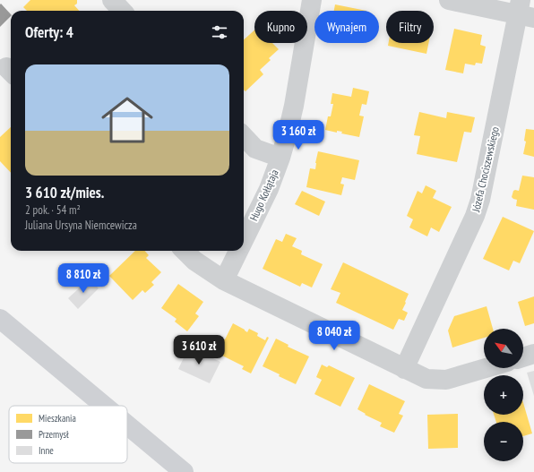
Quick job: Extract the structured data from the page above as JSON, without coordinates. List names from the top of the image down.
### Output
{
  "streets": {
    "street": ["Józefa Chociszewskiego", "Hugo Kołłątaja"]
  },
  "legend": ["Mieszkania", "Przemysł", "Inne"],
  "north": "top left",
  "page": {
    "chip": ["Kupno", "Wynajem", "Filtry"],
    "heading": "Oferty: 4",
    "list": [
      {
        "name": "3 610 zł/mies.",
        "note": "2 pok. · 54 m² · Juliana Ursyna Niemcewicza"
      }
    ],
    "price": [
      "3 160 zł",
      "8 810 zł",
      "8 040 zł",
      "3 610 zł"
    ],
    "map_buttons": ["+", "−"]
  }
}
